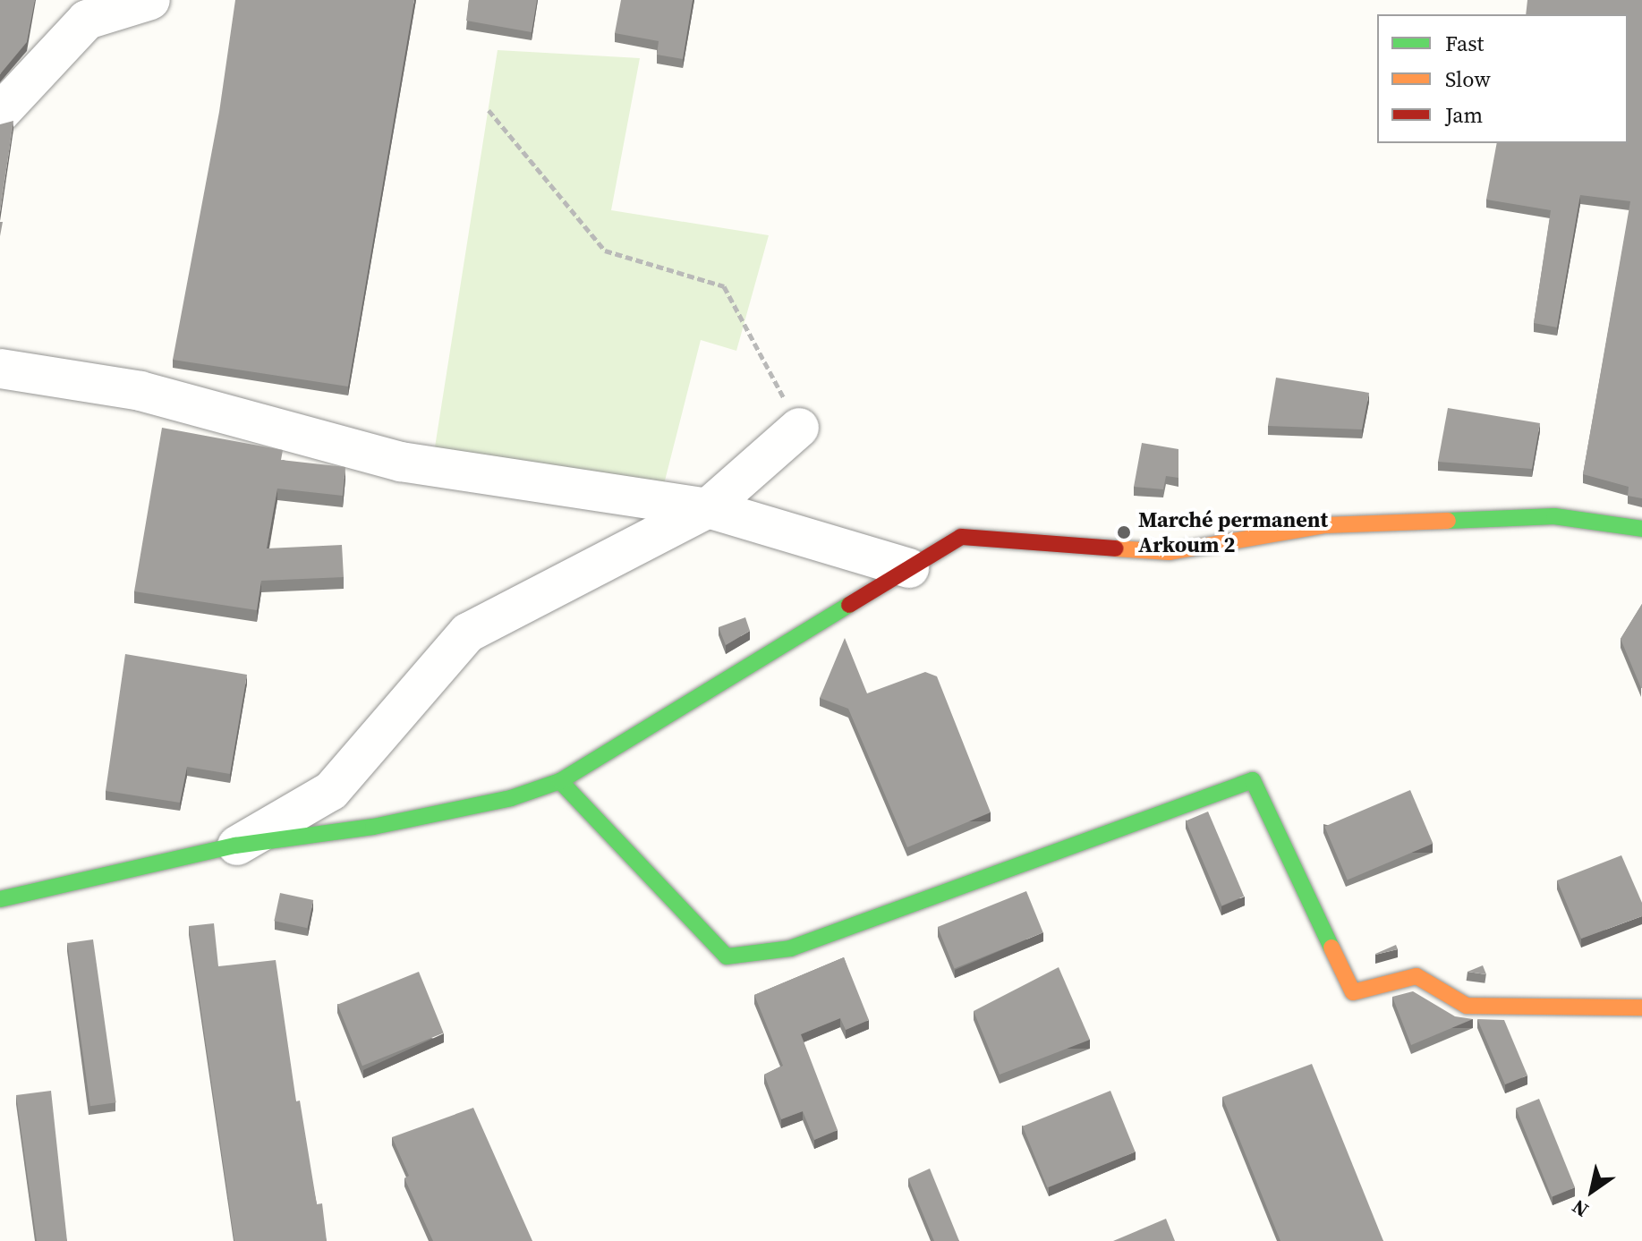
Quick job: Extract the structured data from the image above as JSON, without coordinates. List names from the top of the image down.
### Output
{
  "places": ["Marché permanent Arkoum 2"],
  "legend": ["Fast", "Slow", "Jam"],
  "north": "bottom left"
}
